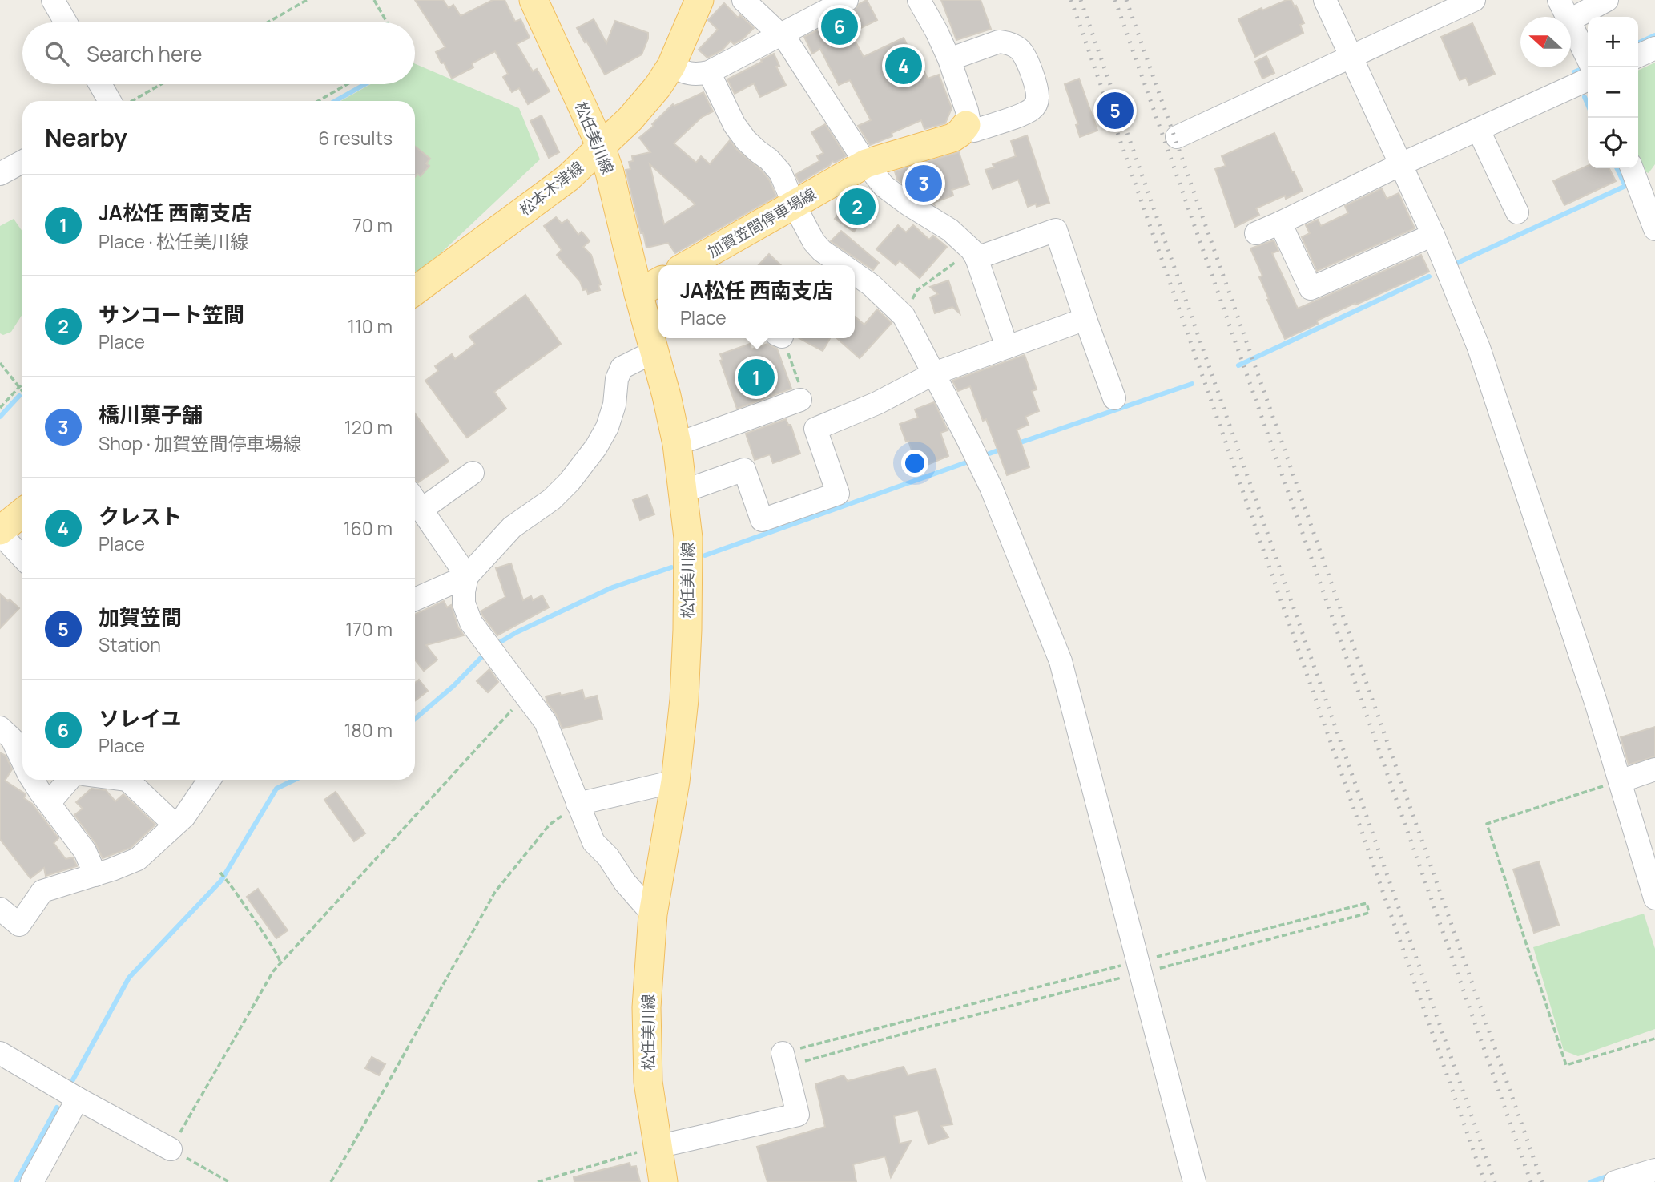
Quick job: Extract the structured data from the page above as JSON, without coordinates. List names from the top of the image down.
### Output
{
  "streets": {
    "main road": ["松任美川線", "松本木津線", "加賀笠間停車場線"]
  },
  "crossings": [
    ["松任美川線", "松本木津線"]
  ],
  "north": "left",
  "page": {
    "pins": [
      "6",
      "4",
      "5",
      "3",
      "2",
      "1"
    ],
    "map_buttons": ["+", "−"],
    "search": "Search here",
    "heading": ["Nearby", "6 results"],
    "list": [
      {
        "mark": "1",
        "name": "JA松任 西南支店",
        "note": "Place · 松任美川線",
        "value": "70 m"
      },
      {
        "mark": "2",
        "name": "サンコート笠間",
        "note": "Place",
        "value": "110 m"
      },
      {
        "mark": "3",
        "name": "橋川菓子舗",
        "note": "Shop · 加賀笠間停車場線",
        "value": "120 m"
      },
      {
        "mark": "4",
        "name": "クレスト",
        "note": "Place",
        "value": "160 m"
      },
      {
        "mark": "5",
        "name": "加賀笠間",
        "note": "Station",
        "value": "170 m"
      },
      {
        "mark": "6",
        "name": "ソレイユ",
        "note": "Place",
        "value": "180 m"
      }
    ],
    "popup": ["JA松任 西南支店", "Place"]
  }
}
